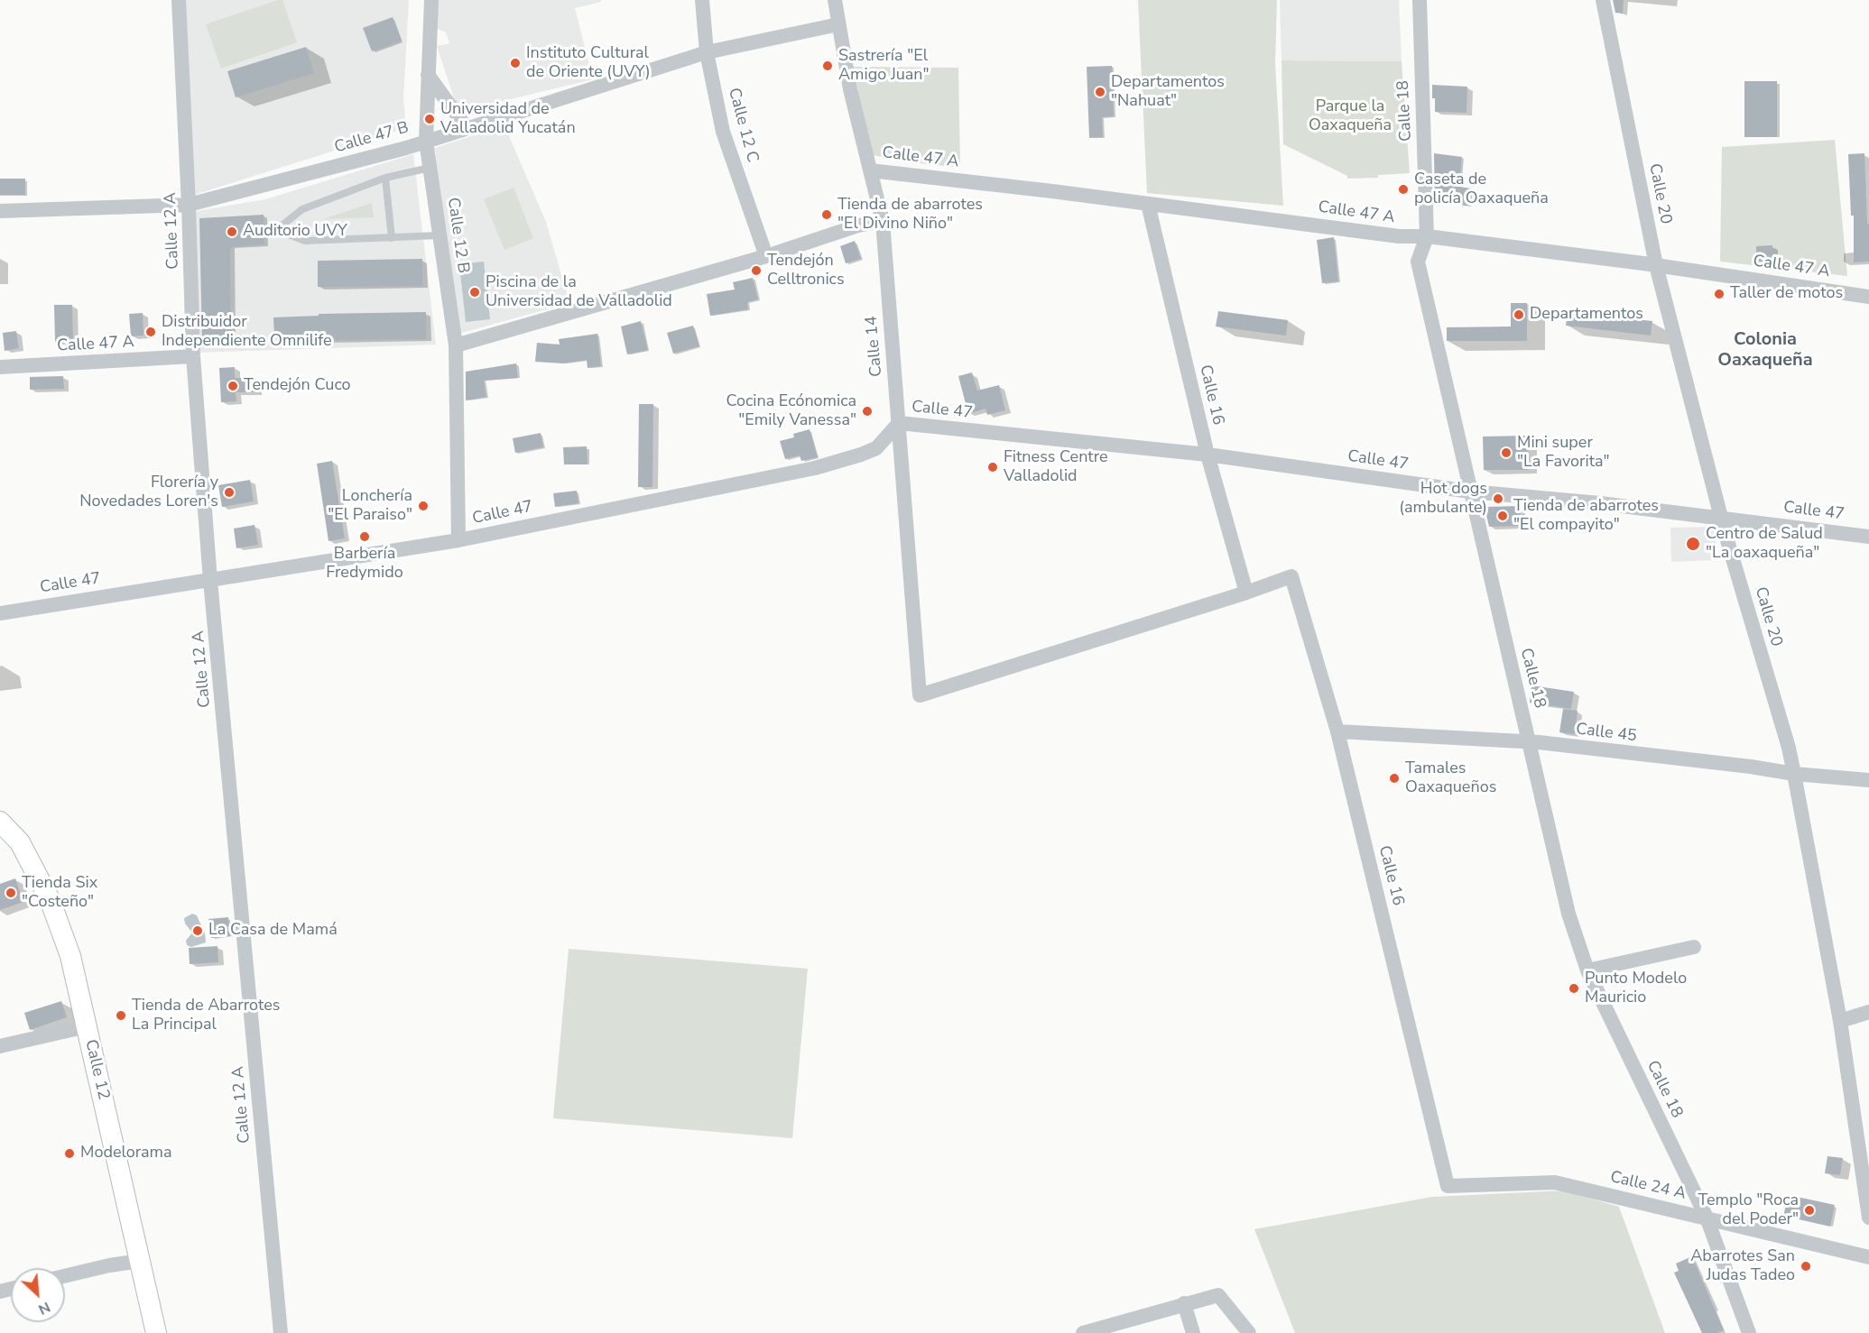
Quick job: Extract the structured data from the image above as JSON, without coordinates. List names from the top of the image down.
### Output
{
  "streets": {
    "street": [
      "Calle 18",
      "Calle 12 C",
      "Calle 47 B",
      "Calle 47 A",
      "Calle 20",
      "Calle 12 A",
      "Calle 12 B",
      "Calle 14",
      "Calle 16",
      "Calle 47",
      "Calle 45",
      "Calle 12",
      "Calle 24 A"
    ]
  },
  "crossings": [
    ["Calle 18", "Calle 47 A"],
    ["Calle 18", "Calle 47"],
    ["Calle 18", "Calle 45"],
    ["Calle 18", "Calle 24 A"],
    ["Calle 12 C", "Calle 47 B"],
    ["Calle 47 B", "Calle 12 A"],
    ["Calle 47 B", "Calle 12 B"],
    ["Calle 47 B", "Calle 14"],
    ["Calle 47 A", "Calle 20"],
    ["Calle 47 A", "Calle 12 A"],
    ["Calle 47 A", "Calle 14"],
    ["Calle 47 A", "Calle 16"],
    ["Calle 20", "Calle 47"],
    ["Calle 20", "Calle 45"],
    ["Calle 12 A", "Calle 47"],
    ["Calle 12 B", "Calle 47"],
    ["Calle 14", "Calle 16"],
    ["Calle 14", "Calle 47"],
    ["Calle 16", "Calle 47"],
    ["Calle 16", "Calle 45"],
    ["Calle 16", "Calle 24 A"]
  ],
  "districts": ["Colonia Oaxaqueña"],
  "parks": ["Parque la Oaxaqueña"],
  "places": [
    "Instituto Cultural de Oriente (UVY)",
    "Sastrería \"El Amigo Juan\"",
    "Departamentos \"Nahuat\"",
    "Universidad de Valladolid Yucatán",
    "Caseta de policía Oaxaqueña",
    "Tienda de abarrotes \"El Divino Niño\"",
    "Auditorio UVY",
    "Tendejón Celltronics",
    "Piscina de la Universidad de Valladolid",
    "Taller de motos",
    "Departamentos",
    "Distribuidor Independiente Omnilife",
    "Tendejón Cuco",
    "Cocina Ecónomica \"Emily Vanessa\"",
    "Mini super \"La Favorita\"",
    "Fitness Centre Valladolid",
    "Florería y Novedades Loren's",
    "Hot dogs (ambulante)",
    "Lonchería \"El Paraiso\"",
    "Tienda de abarrotes \"El compayito\"",
    "Barbería Fredymido",
    "Centro de Salud \"La oaxaqueña\"",
    "Tamales Oaxaqueños",
    "Tienda Six \"Costeño\"",
    "La Casa de Mamá",
    "Punto Modelo Mauricio",
    "Tienda de Abarrotes La Principal",
    "Modelorama",
    "Templo \"Roca del Poder\"",
    "Abarrotes San Judas Tadeo"
  ],
  "north": "bottom right"
}
